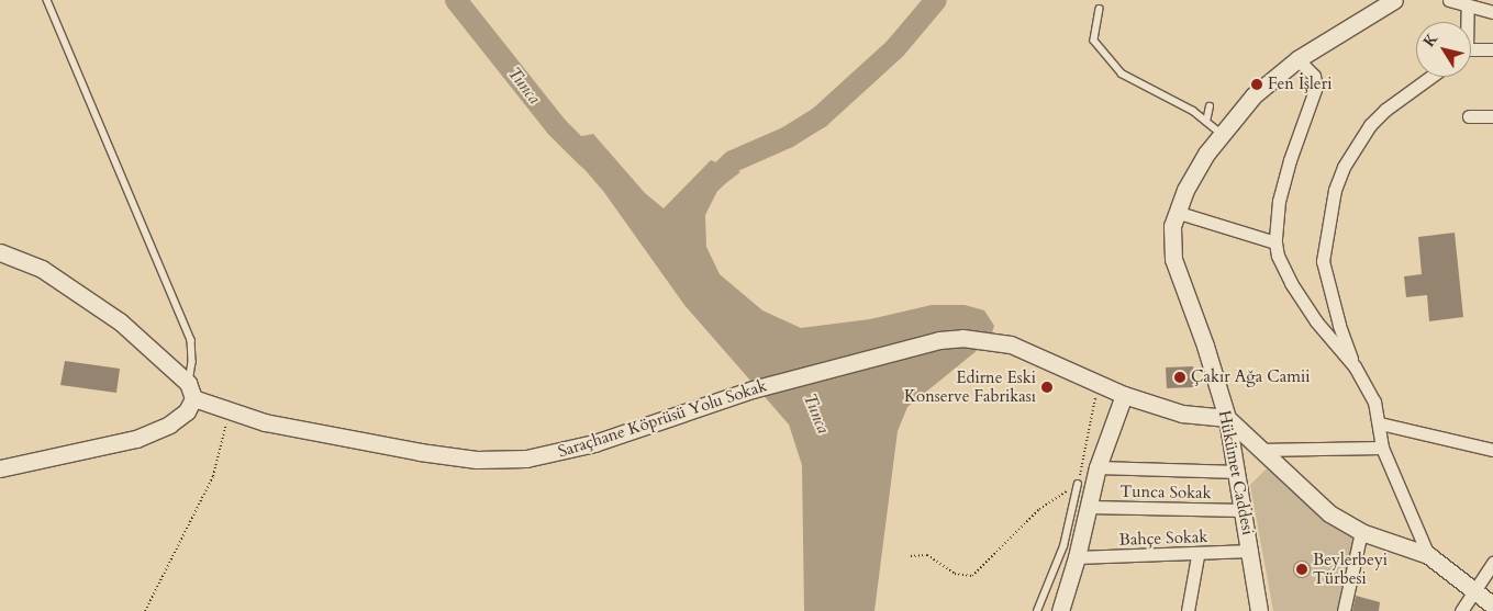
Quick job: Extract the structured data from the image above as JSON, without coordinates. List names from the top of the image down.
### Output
{
  "streets": {
    "street": [
      "Saraçhane Köprüsü Yolu Sokak",
      "Hükümet Caddesi",
      "Tunca Sokak",
      "Bahçe Sokak"
    ]
  },
  "crossings": [
    ["Saraçhane Köprüsü Yolu Sokak", "Hükümet Caddesi"],
    ["Hükümet Caddesi", "Tunca Sokak"],
    ["Hükümet Caddesi", "Bahçe Sokak"]
  ],
  "water": ["Tunca"],
  "places": [
    "Fen İşleri",
    "Çakır Ağa Camii",
    "Edirne Eski Konserve Fabrikası",
    "Beylerbeyi Türbesi"
  ],
  "north": "top left"
}
